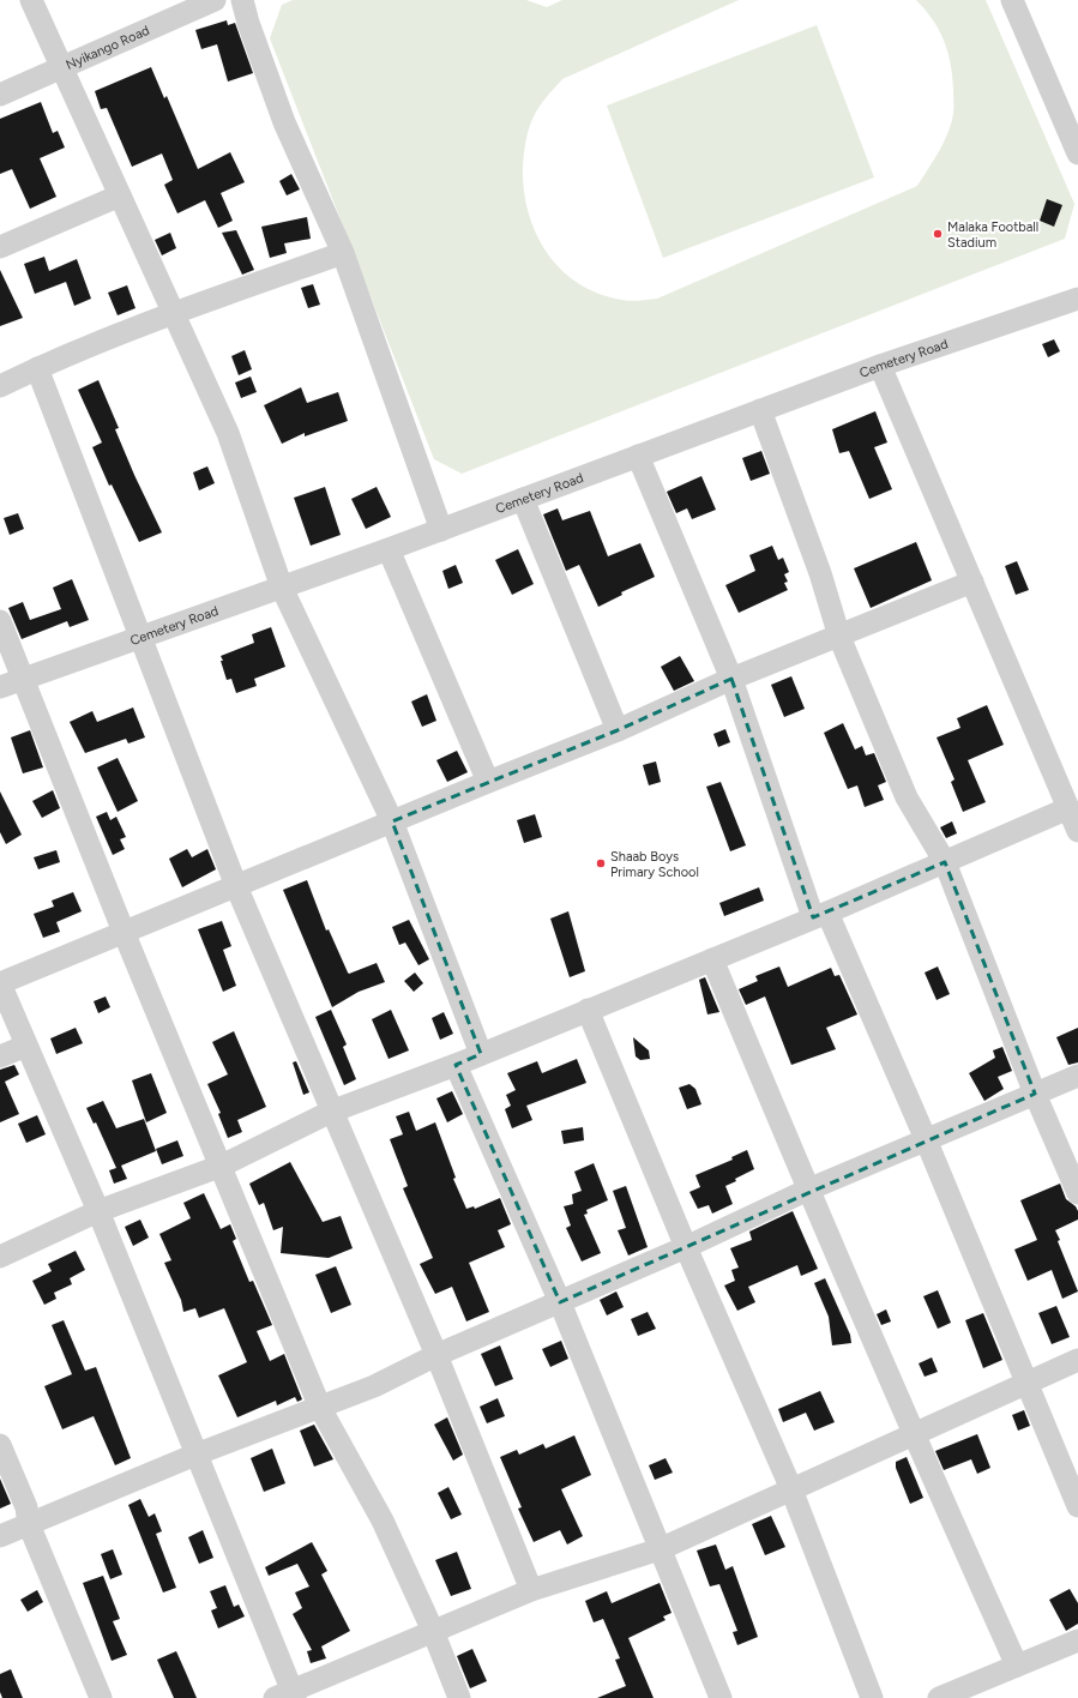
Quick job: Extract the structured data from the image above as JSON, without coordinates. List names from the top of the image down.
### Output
{
  "streets": {
    "street": ["Nyikango Road", "Cemetery Road"]
  },
  "places": ["Malaka Football Stadium", "Shaab Boys Primary School"]
}
